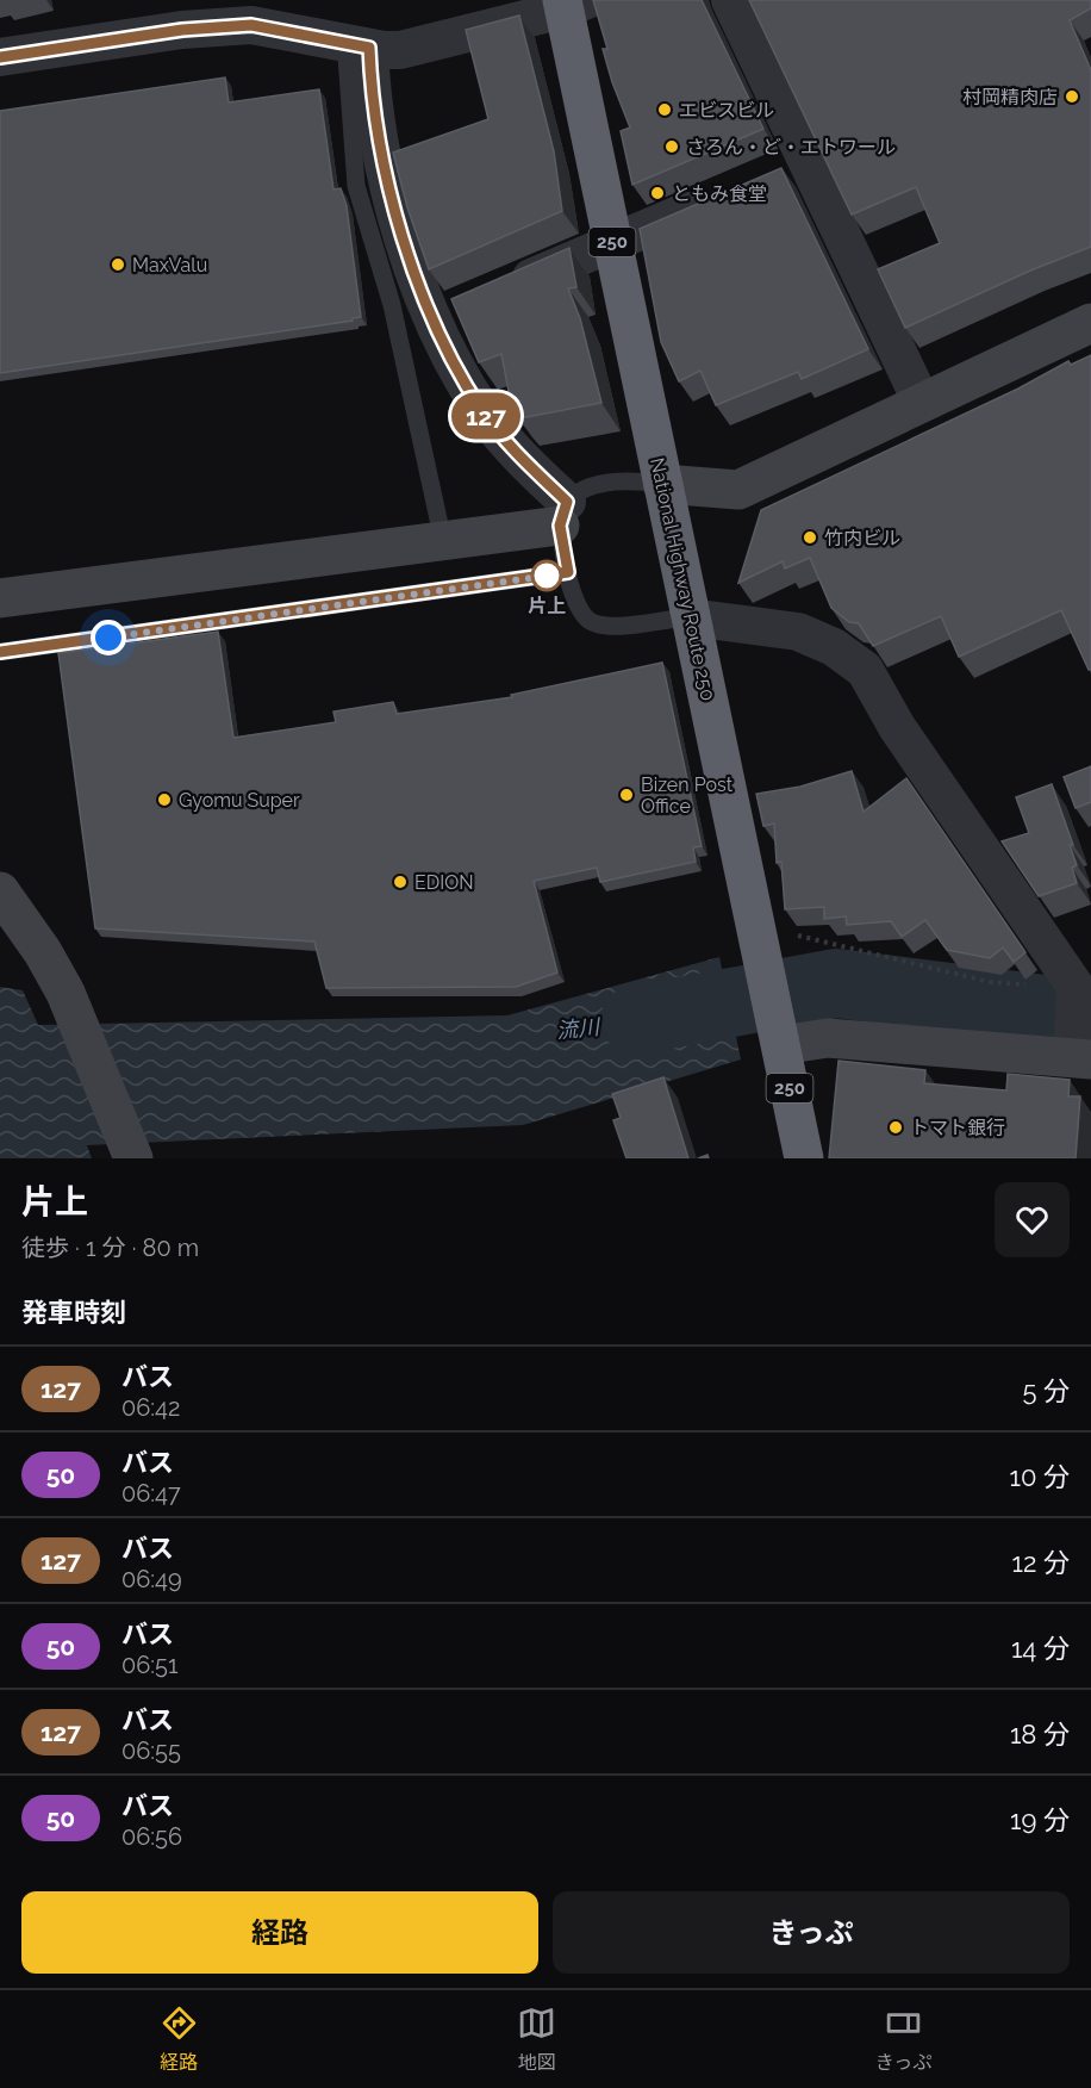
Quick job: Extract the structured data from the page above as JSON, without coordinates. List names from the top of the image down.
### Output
{
  "streets": {
    "highway": ["250", "National Highway Route 250"]
  },
  "water": ["流川"],
  "places": [
    "村岡精肉店",
    "エビスビル",
    "さろん・ど・エトワール",
    "ともみ食堂",
    "MaxValu",
    "竹内ビル",
    "片上",
    "Bizen Post Office",
    "Gyomu Super",
    "EDION",
    "トマト銀行"
  ],
  "lines": ["bus line 127"],
  "page": {
    "on_map": "127",
    "heading": [
      ["片上", "徒歩 · 1 分 · 80 m"],
      "発車時刻"
    ],
    "list": [
      {
        "mark": "127",
        "name": "バス",
        "note": "06:42",
        "value": "5 分"
      },
      {
        "mark": "50",
        "name": "バス",
        "note": "06:47",
        "value": "10 分"
      },
      {
        "mark": "127",
        "name": "バス",
        "note": "06:49",
        "value": "12 分"
      },
      {
        "mark": "50",
        "name": "バス",
        "note": "06:51",
        "value": "14 分"
      },
      {
        "mark": "127",
        "name": "バス",
        "note": "06:55",
        "value": "18 分"
      },
      {
        "mark": "50",
        "name": "バス",
        "note": "06:56",
        "value": "19 分"
      }
    ],
    "buttons": ["経路", "きっぷ"],
    "tabs": ["経路", "地図", "きっぷ"]
  }
}
